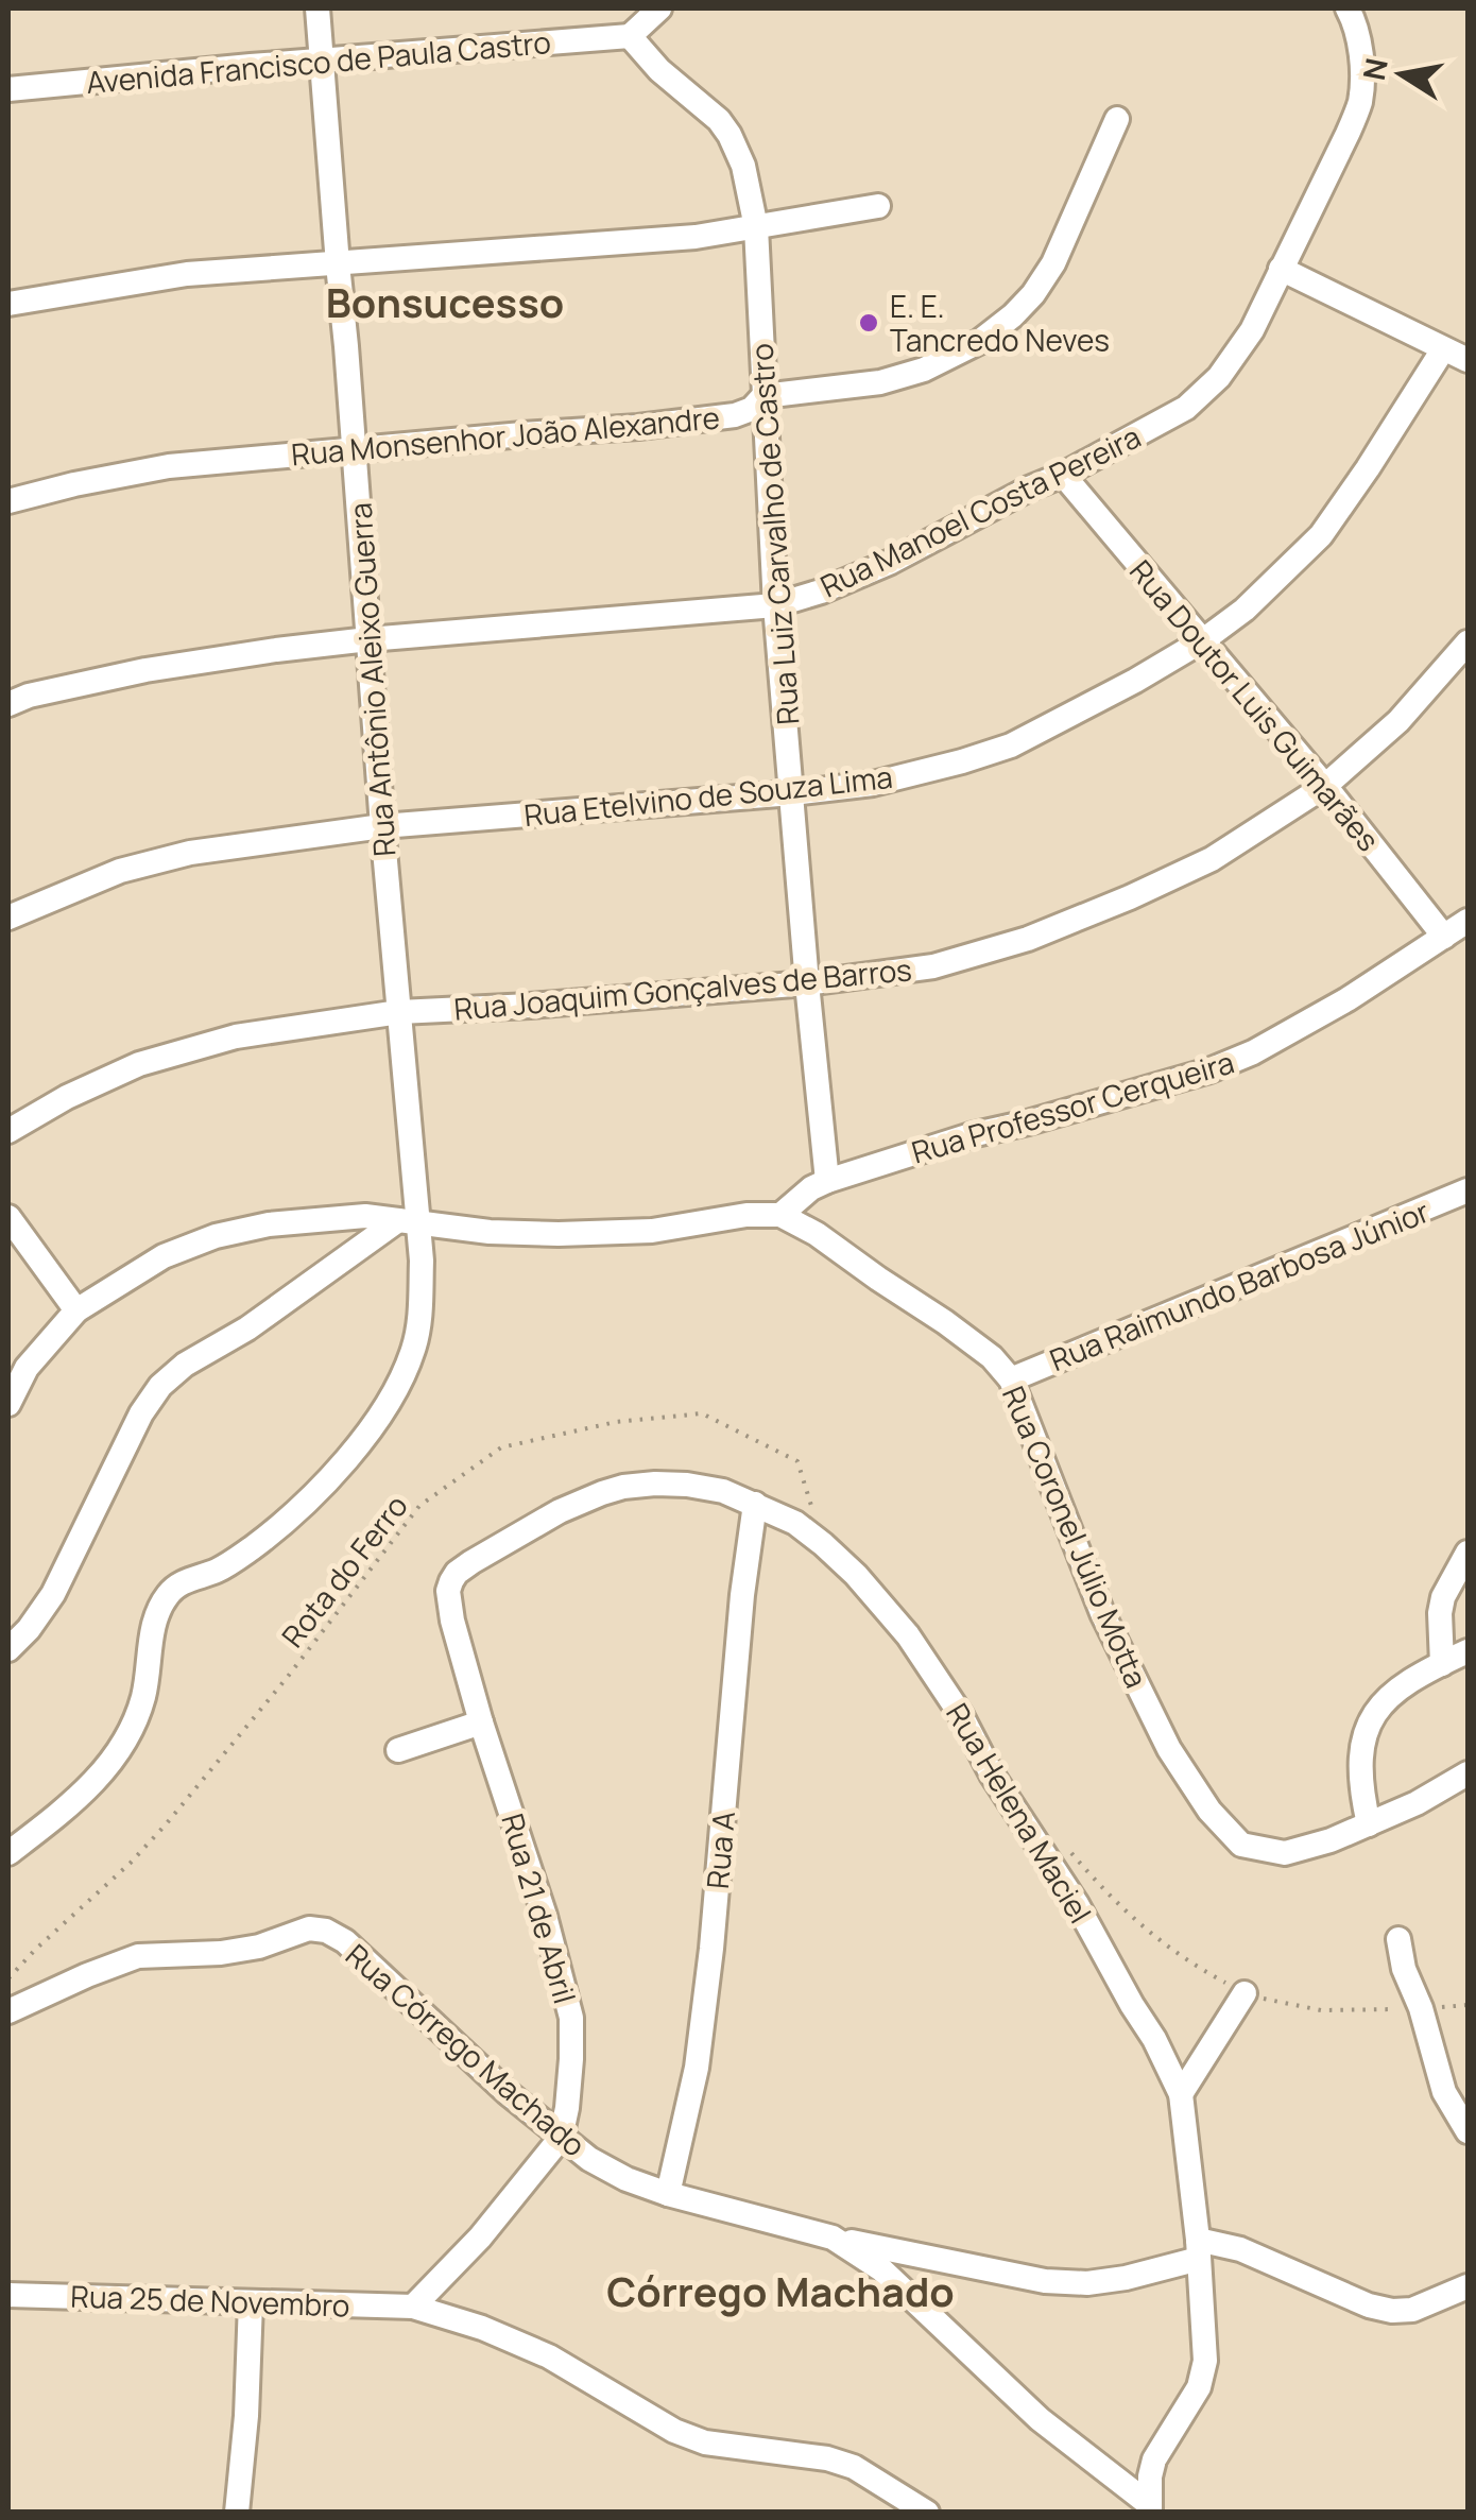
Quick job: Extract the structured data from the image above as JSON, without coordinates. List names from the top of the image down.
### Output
{
  "streets": {
    "street": [
      "Avenida Francisco de Paula Castro",
      "Rua Monsenhor João Alexandre",
      "Rua Manoel Costa Pereira",
      "Rua Luiz Carvalho de Castro",
      "Rua Antônio Aleixo Guerra",
      "Rua Doutor Luis Guimarães",
      "Rua Etelvino de Souza Lima",
      "Rua Joaquim Gonçalves de Barros",
      "Rua Professor Cerqueira",
      "Rua Raimundo Barbosa Júnior",
      "Rua Coronel Júlio Motta",
      "Rua Helena Maciel",
      "Rua A",
      "Rua 21 de Abril",
      "Rua Córrego Machado",
      "Rua 25 de Novembro"
    ],
    "path": ["Rota do Ferro"]
  },
  "crossings": [
    ["Avenida Francisco de Paula Castro", "Rua Luiz Carvalho de Castro"],
    ["Avenida Francisco de Paula Castro", "Rua Antônio Aleixo Guerra"],
    ["Rua Monsenhor João Alexandre", "Rua Luiz Carvalho de Castro"],
    ["Rua Monsenhor João Alexandre", "Rua Antônio Aleixo Guerra"],
    ["Rua Manoel Costa Pereira", "Rua Luiz Carvalho de Castro"],
    ["Rua Manoel Costa Pereira", "Rua Antônio Aleixo Guerra"],
    ["Rua Manoel Costa Pereira", "Rua Doutor Luis Guimarães"],
    ["Rua Luiz Carvalho de Castro", "Rua Etelvino de Souza Lima"],
    ["Rua Luiz Carvalho de Castro", "Rua Joaquim Gonçalves de Barros"],
    ["Rua Luiz Carvalho de Castro", "Rua Professor Cerqueira"],
    ["Rua Antônio Aleixo Guerra", "Rua Etelvino de Souza Lima"],
    ["Rua Antônio Aleixo Guerra", "Rua Joaquim Gonçalves de Barros"],
    ["Rua Doutor Luis Guimarães", "Rua Etelvino de Souza Lima"],
    ["Rua Doutor Luis Guimarães", "Rua Joaquim Gonçalves de Barros"],
    ["Rua Doutor Luis Guimarães", "Rua Professor Cerqueira"],
    ["Rua Professor Cerqueira", "Rua Coronel Júlio Motta"],
    ["Rua Raimundo Barbosa Júnior", "Rua Coronel Júlio Motta"],
    ["Rota do Ferro", "Rua Helena Maciel"],
    ["Rua Helena Maciel", "Rua A"],
    ["Rua Helena Maciel", "Rua 21 de Abril"],
    ["Rua Helena Maciel", "Rua Córrego Machado"],
    ["Rua A", "Rua Córrego Machado"],
    ["Rua 21 de Abril", "Rua Córrego Machado"]
  ],
  "districts": ["Bonsucesso", "Córrego Machado"],
  "places": ["E. E. Tancredo Neves"],
  "north": "left"
}
